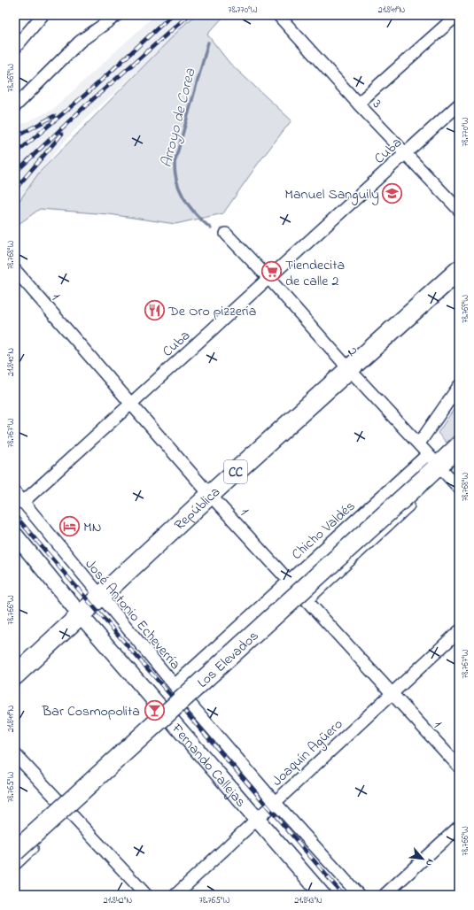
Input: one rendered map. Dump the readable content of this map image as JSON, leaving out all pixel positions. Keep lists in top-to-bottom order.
{
  "streets": {
    "main road": ["CC", "República", "Los Elevados"],
    "street": [
      "3",
      "Cuba",
      "1",
      "2",
      "Chicho Valdés",
      "José Antonio Echeverría",
      "Joaquín Agüero",
      "Fernando Callejas"
    ]
  },
  "crossings": [
    ["3", "Cuba"],
    ["Cuba", "1"],
    ["Cuba", "2"],
    ["Cuba", "José Antonio Echeverría"],
    ["1", "República"],
    ["1", "Chicho Valdés"],
    ["1", "Joaquín Agüero"],
    ["2", "República"],
    ["2", "Chicho Valdés"],
    ["2", "Los Elevados"],
    ["República", "José Antonio Echeverría"],
    ["República", "Fernando Callejas"],
    ["Chicho Valdés", "José Antonio Echeverría"],
    ["Chicho Valdés", "Los Elevados"],
    ["José Antonio Echeverría", "Joaquín Agüero"],
    ["Joaquín Agüero", "Fernando Callejas"]
  ],
  "water": ["Arroyo de Corea"],
  "places": {
    "school or university": ["Manuel Sanguily"],
    "supermarket": ["Tiendecita de calle 2"],
    "restaurant": ["De Oro pizzería"],
    "hotel": ["MN"],
    "bar": ["Bar Cosmopolita"]
  },
  "north": "bottom right",
  "coordinates": [
    "78.770°W",
    "21.841°N",
    "78.769°W",
    "78.768°W",
    "21.840°N",
    "78.767°W",
    "78.766°W",
    "78.765°W",
    "21.842°N",
    "21.843°N"
  ]
}
